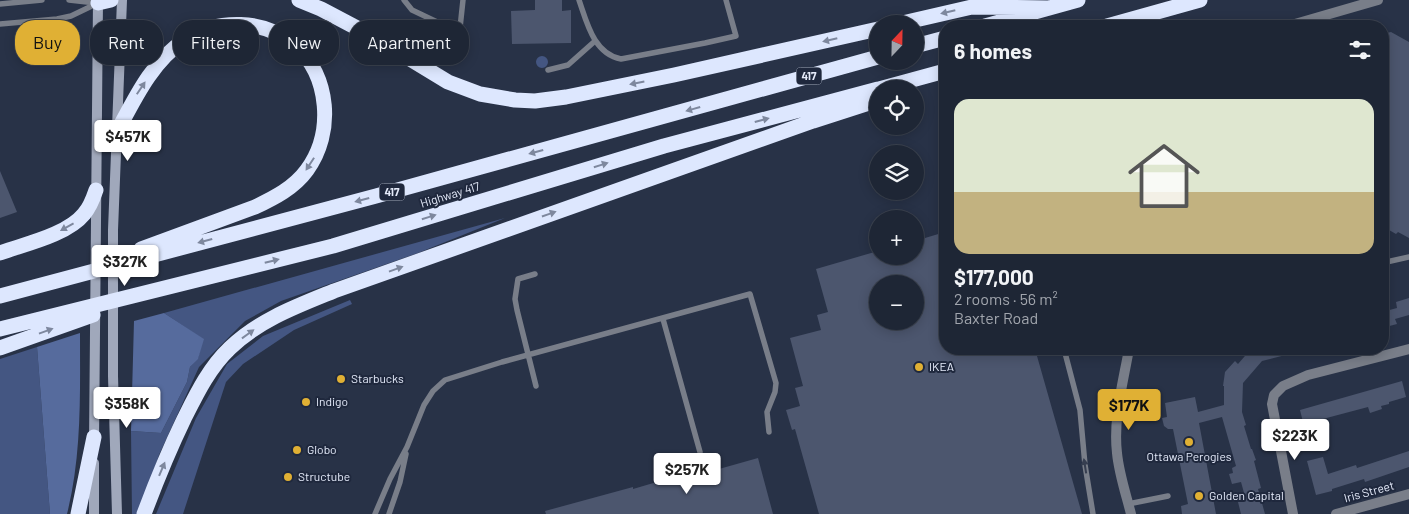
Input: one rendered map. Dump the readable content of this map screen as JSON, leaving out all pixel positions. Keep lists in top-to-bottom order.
{
  "streets": {
    "highway": ["417", "Highway 417"],
    "street": ["Iris Street"]
  },
  "places": [
    "IKEA",
    "Starbucks",
    "Indigo",
    "Ottawa Perogies",
    "Globo",
    "Structube",
    "Golden Capital"
  ],
  "north": "top",
  "page": {
    "map_buttons": ["+", "−"],
    "chip": [
      "Buy",
      "Rent",
      "Filters",
      "New",
      "Apartment"
    ],
    "heading": "6 homes",
    "list": [
      {
        "name": "$177,000",
        "note": "2 rooms · 56 m² · Baxter Road"
      }
    ],
    "price": [
      "$457K",
      "$327K",
      "$358K",
      "$177K",
      "$223K",
      "$257K"
    ]
  }
}
